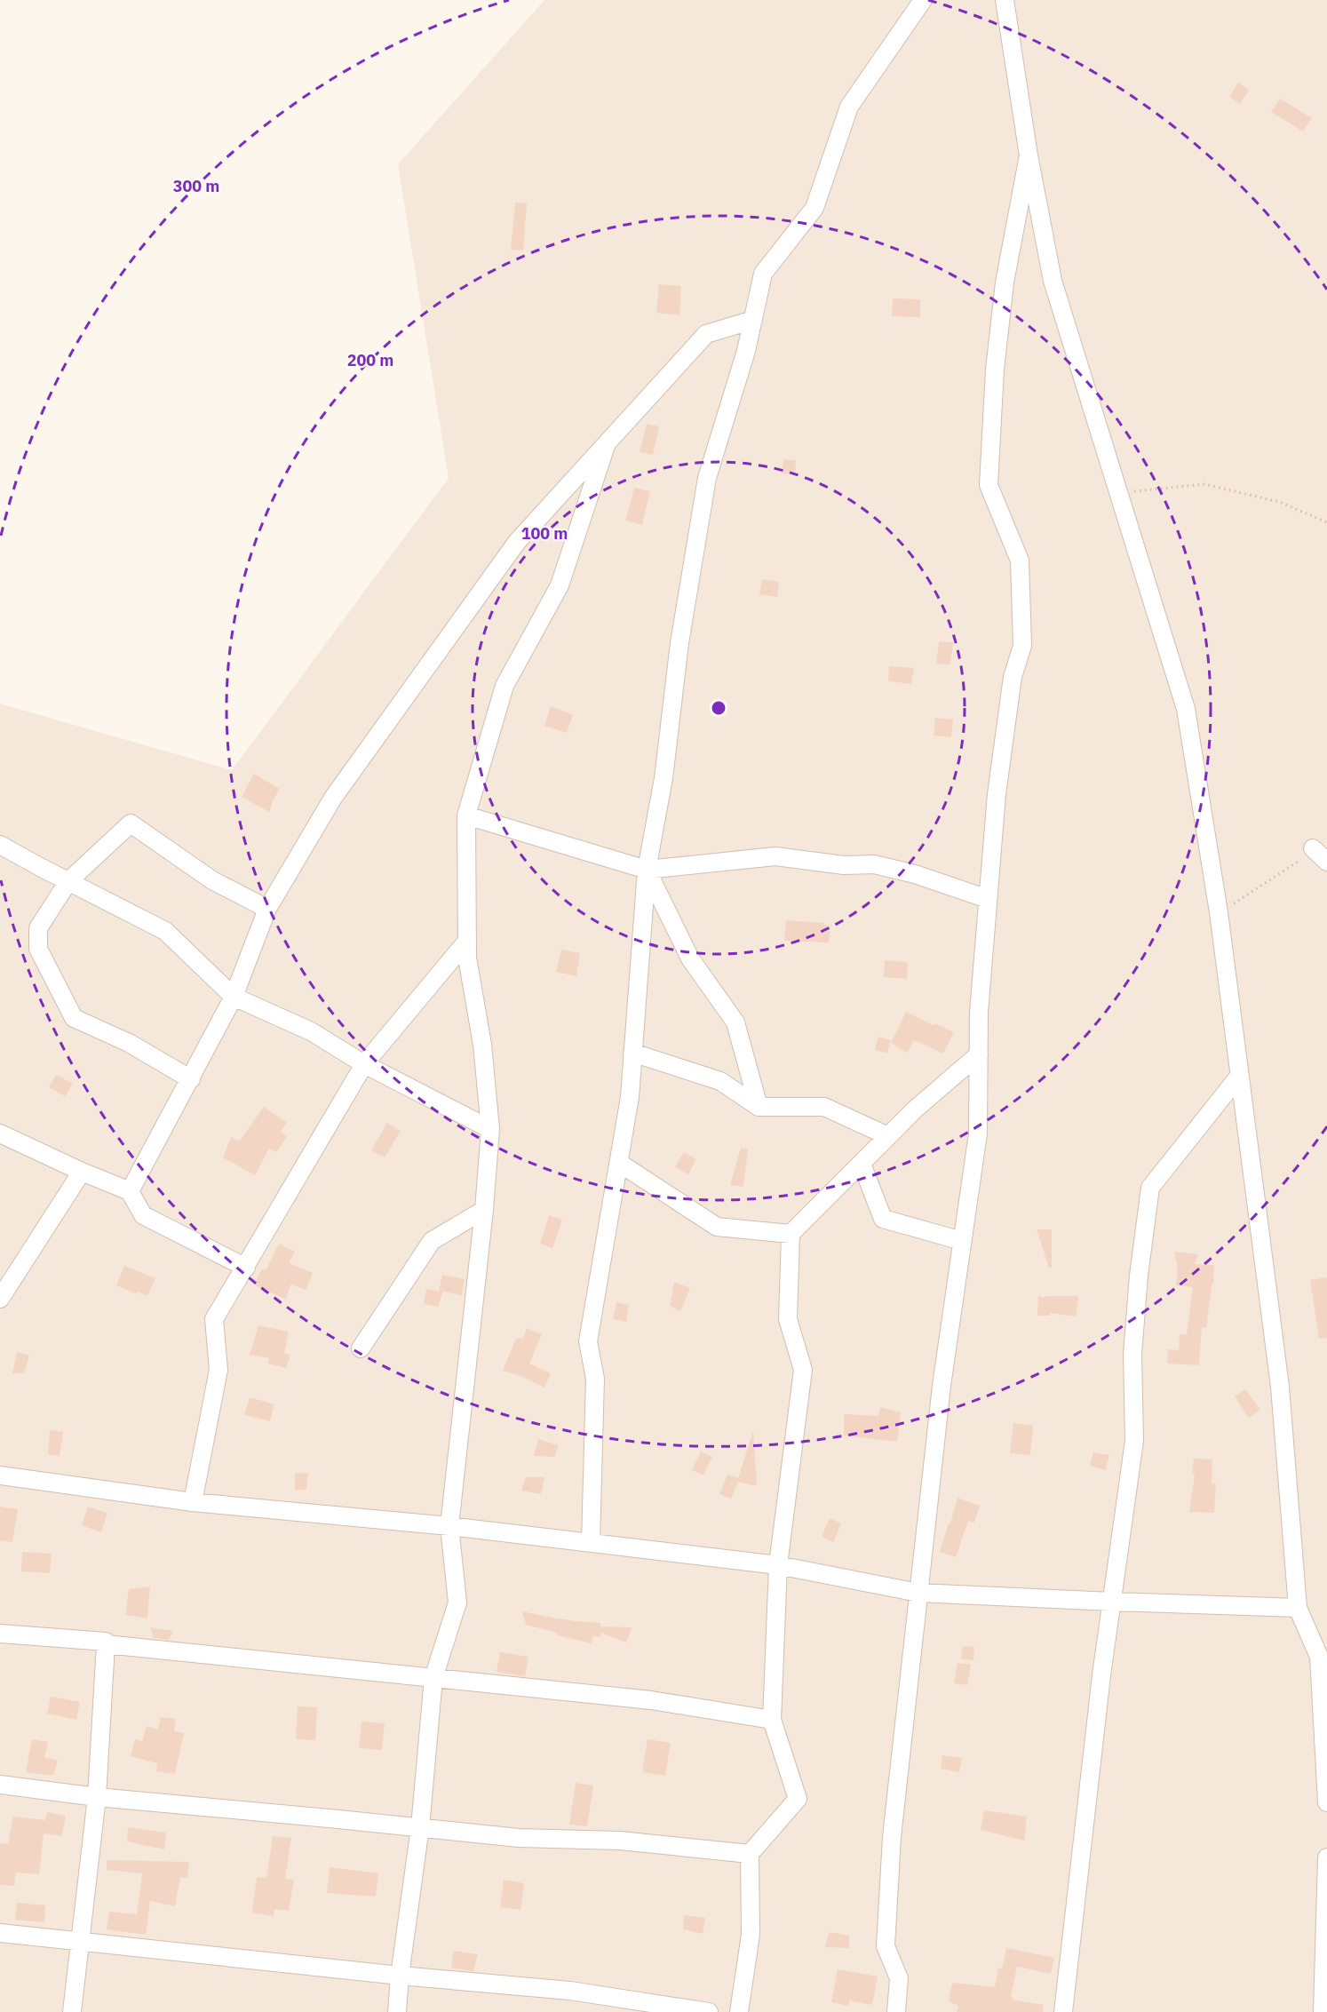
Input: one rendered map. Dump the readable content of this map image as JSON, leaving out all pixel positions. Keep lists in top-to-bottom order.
{
  "rings": ["300 m", "200 m", "100 m"]
}
